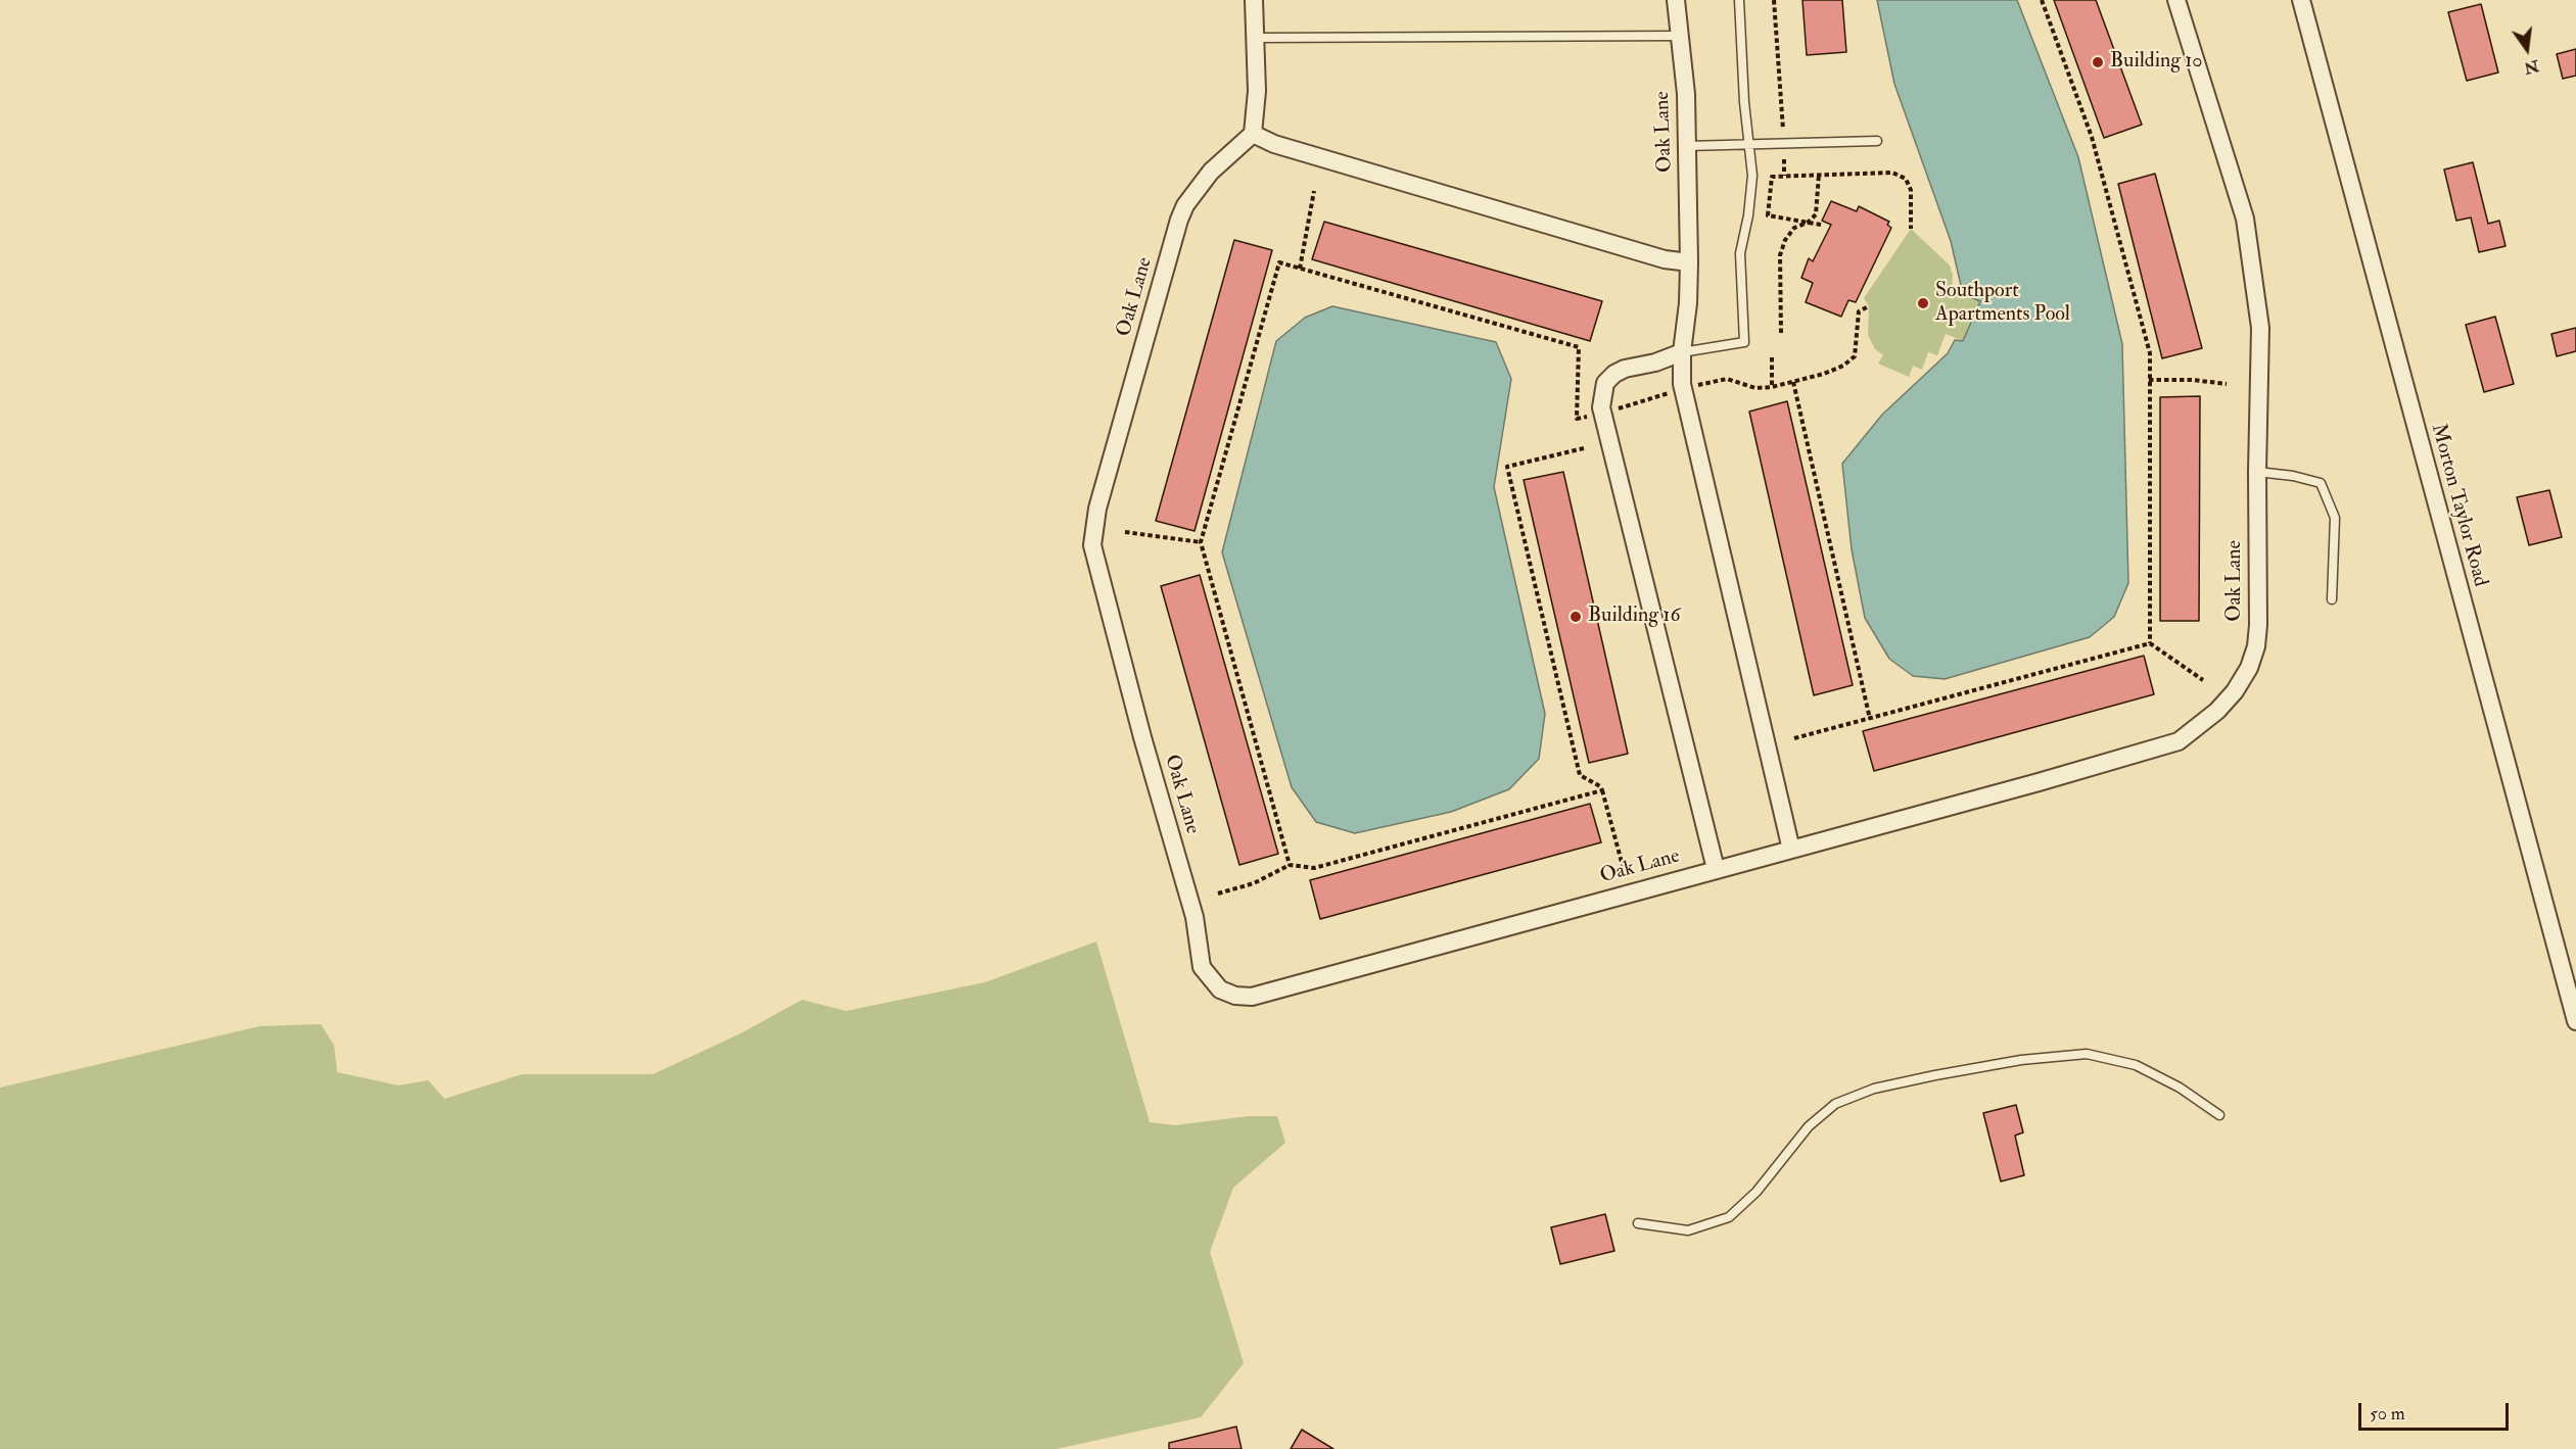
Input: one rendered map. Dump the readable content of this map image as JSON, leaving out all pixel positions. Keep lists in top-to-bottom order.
{
  "streets": {
    "street": ["Oak Lane", "Morton Taylor Road"]
  },
  "places": ["Building 10", "Southport Apartments Pool", "Building 16"],
  "scale_bar": "50 m",
  "north": "bottom"
}
